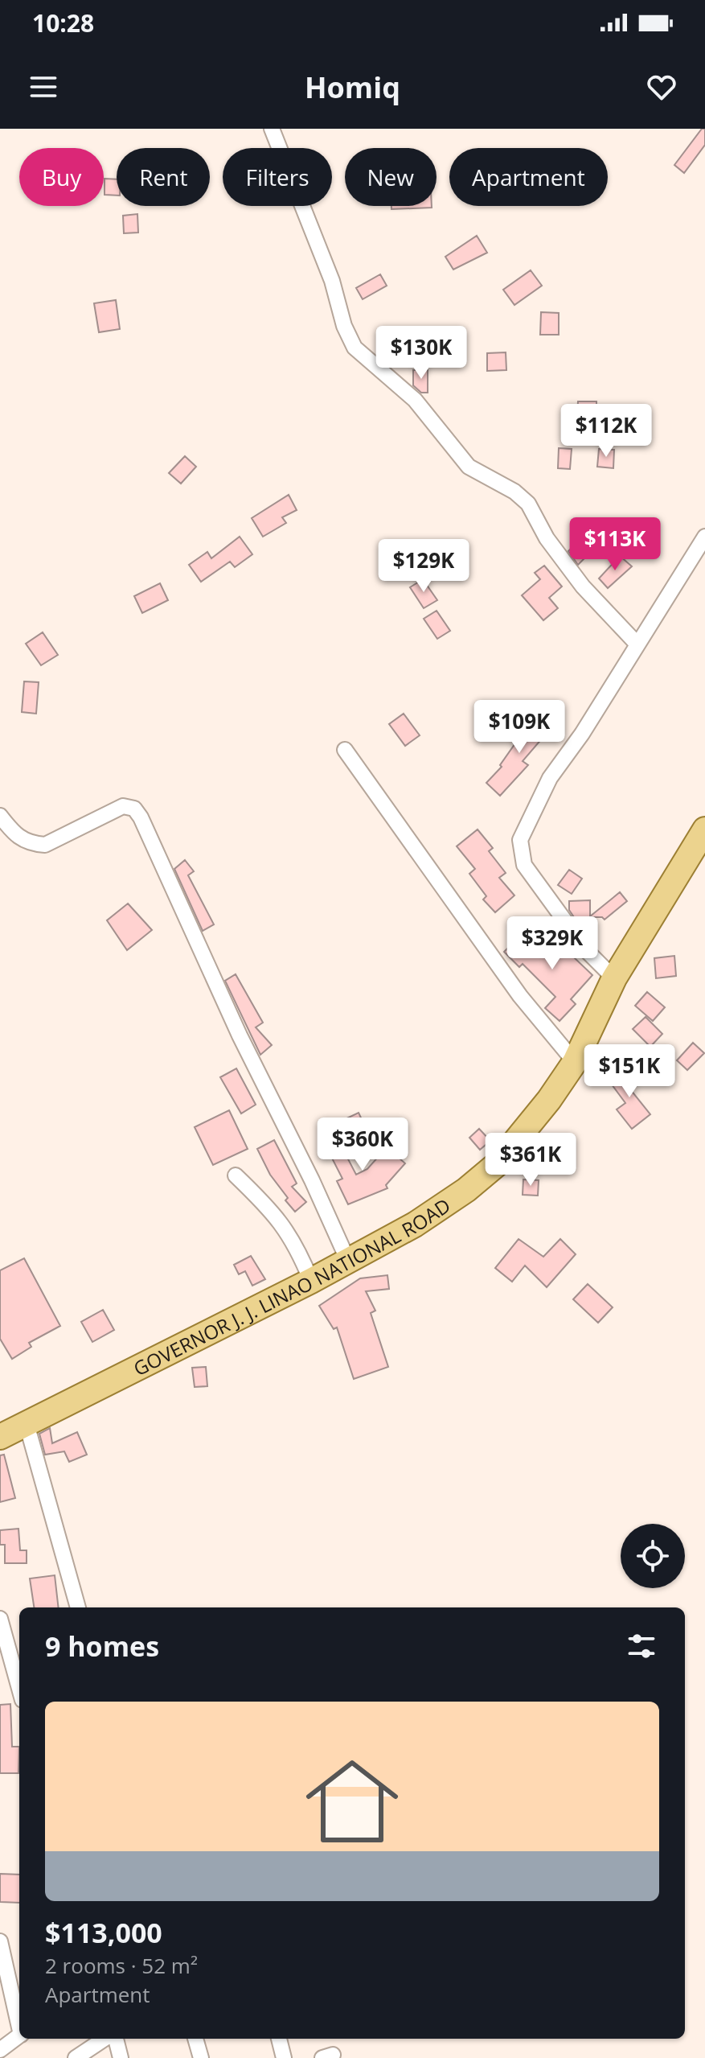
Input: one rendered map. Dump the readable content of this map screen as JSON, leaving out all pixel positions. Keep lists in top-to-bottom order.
{
  "streets": {
    "main road": ["GOVERNOR J. J. LINAO NATIONAL ROAD"]
  },
  "page": {
    "status": "10:28",
    "header": "Homiq",
    "chip": [
      "Buy",
      "Rent",
      "Filters",
      "New",
      "Apartment"
    ],
    "price": [
      "$130K",
      "$112K",
      "$113K",
      "$129K",
      "$109K",
      "$329K",
      "$151K",
      "$360K",
      "$361K"
    ],
    "heading": "9 homes",
    "list": [
      {
        "name": "$113,000",
        "note": "2 rooms · 52 m² · Apartment"
      }
    ]
  }
}
